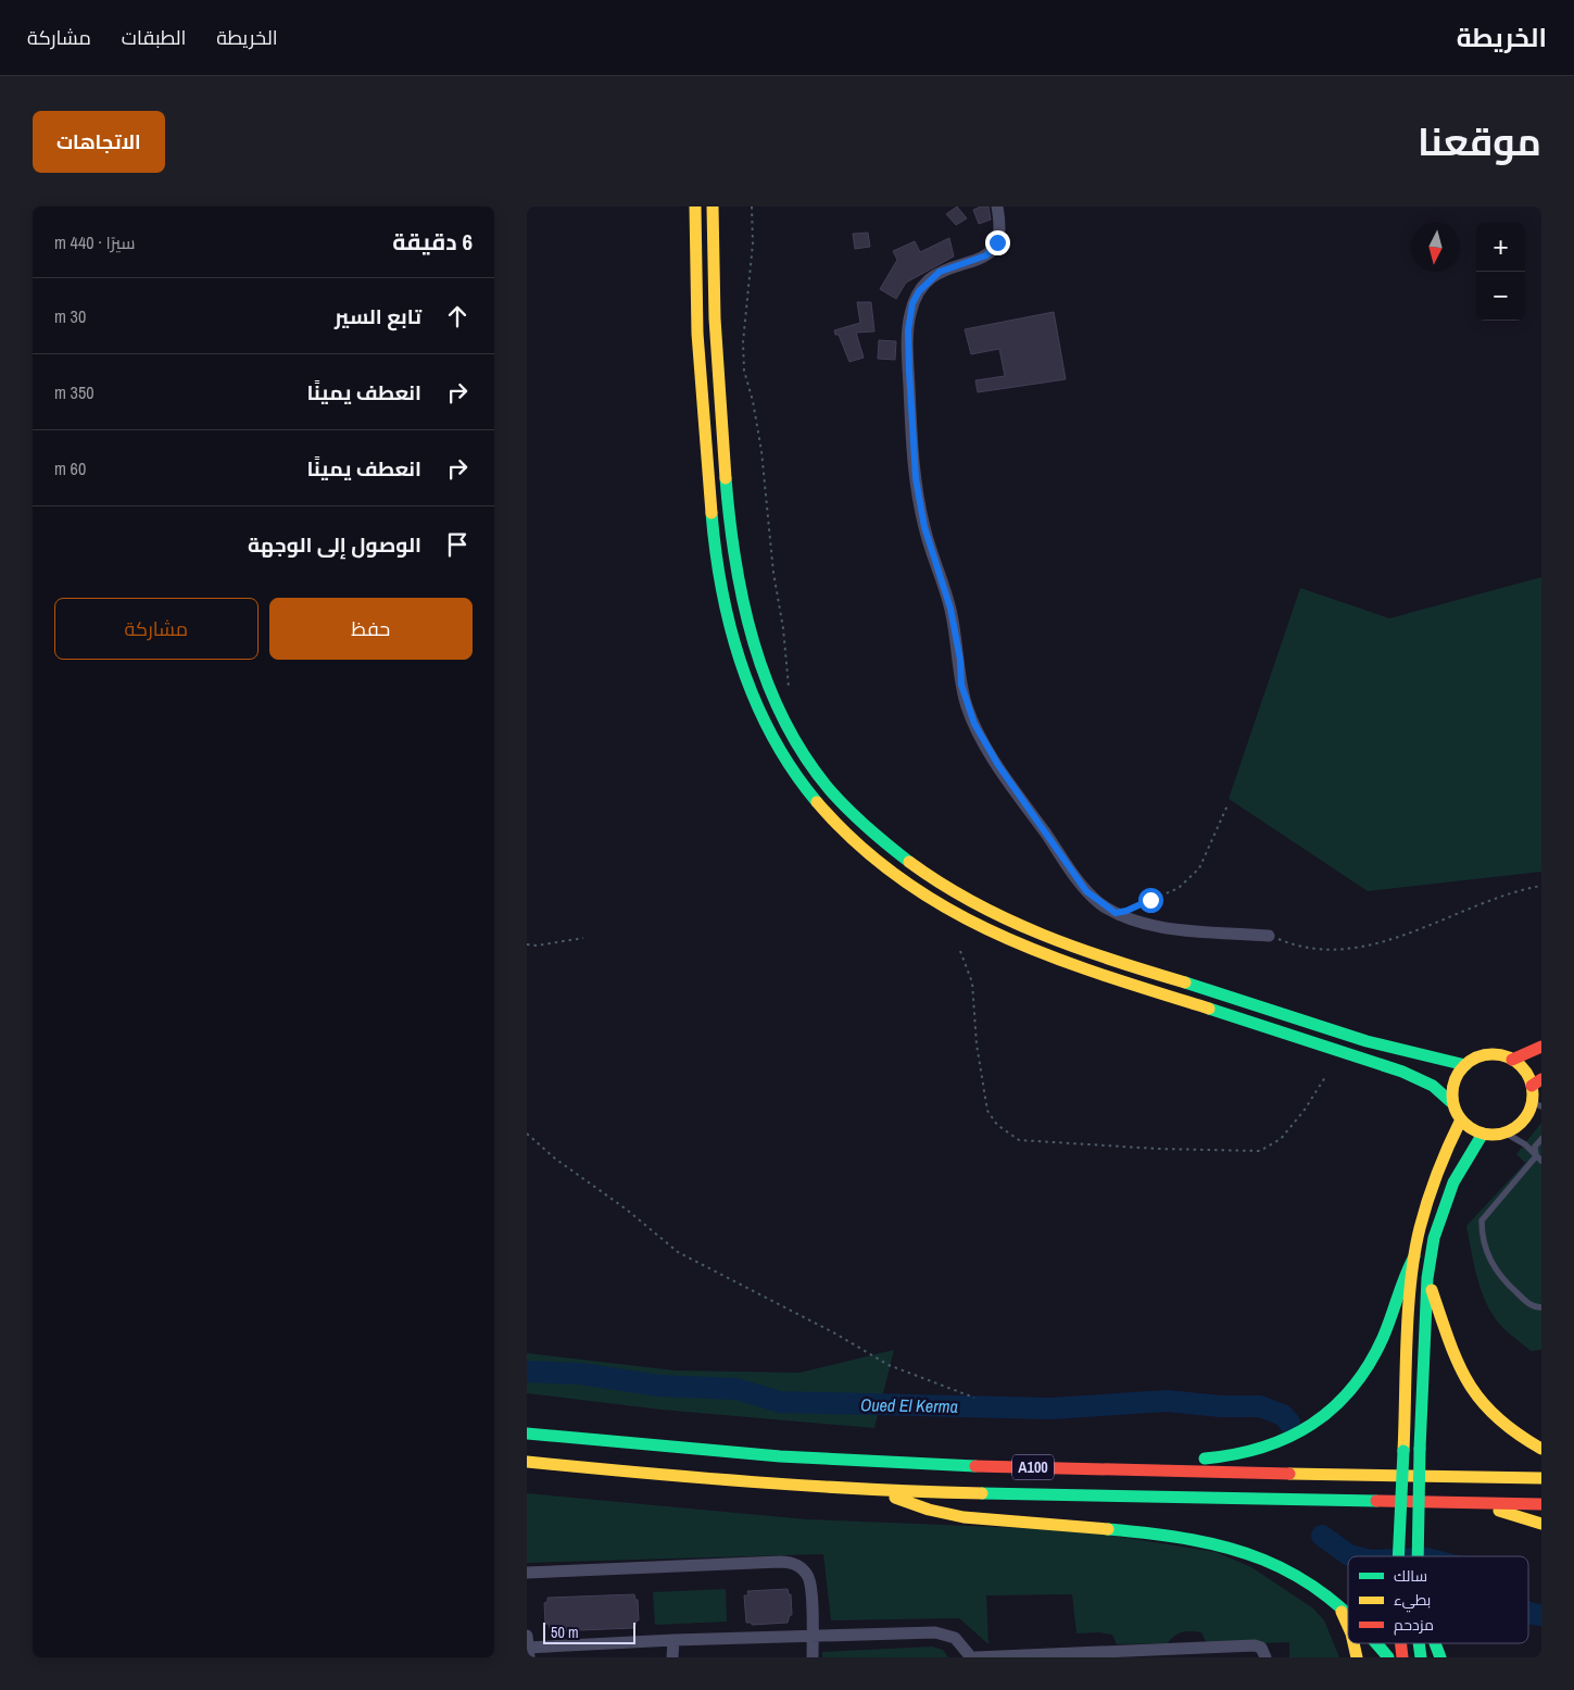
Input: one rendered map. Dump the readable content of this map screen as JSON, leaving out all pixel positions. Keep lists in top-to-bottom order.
{
  "streets": {
    "main road": ["A100"]
  },
  "water": ["Oued El Kerma"],
  "legend": ["سالك", "بطيء", "مزدحم"],
  "scale_bar": "50 m",
  "north": "bottom",
  "page": {
    "header": "الخريطة",
    "nav": ["الخريطة", "الطبقات", "مشاركة"],
    "title": "موقعنا",
    "buttons": [
      "الاتجاهات",
      ["حفظ", "مشاركة"]
    ],
    "heading": ["6 دقيقة", "سيرًا · 440 m"],
    "map_buttons": ["+", "−"],
    "list": [
      ["تابع السير", "30 m"],
      ["انعطف يمينًا", "350 m"],
      ["انعطف يمينًا", "60 m"],
      "الوصول إلى الوجهة"
    ],
    "scale": "50 m"
  }
}
